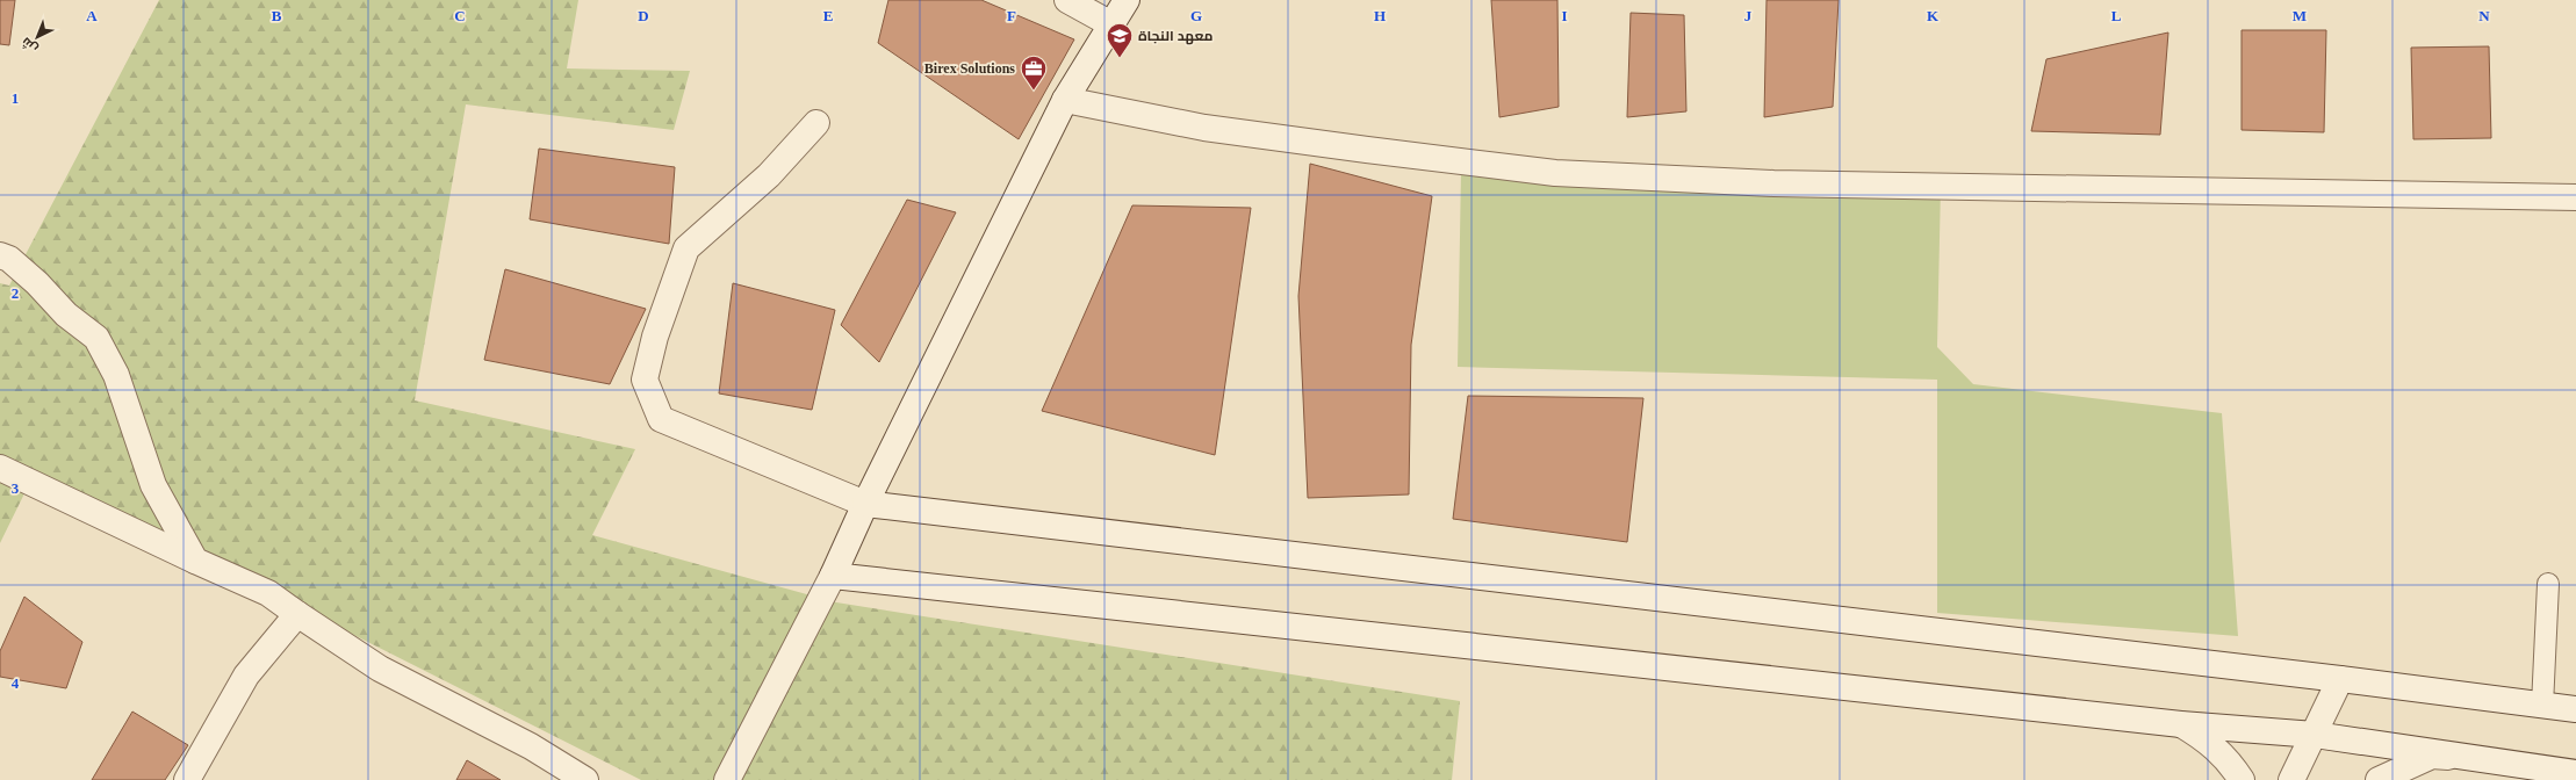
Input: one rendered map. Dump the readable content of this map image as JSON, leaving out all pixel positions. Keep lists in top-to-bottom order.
{
  "places": {
    "school or university": ["معهد النجاة"],
    "office": ["Birex Solutions"]
  },
  "north": "bottom left",
  "grid": {
    "columns": [
      "A",
      "B",
      "C",
      "D",
      "E",
      "F",
      "G",
      "H",
      "I",
      "J",
      "K",
      "L",
      "M",
      "N"
    ],
    "rows": [
      "1",
      "2",
      "3",
      "4"
    ]
  }
}
